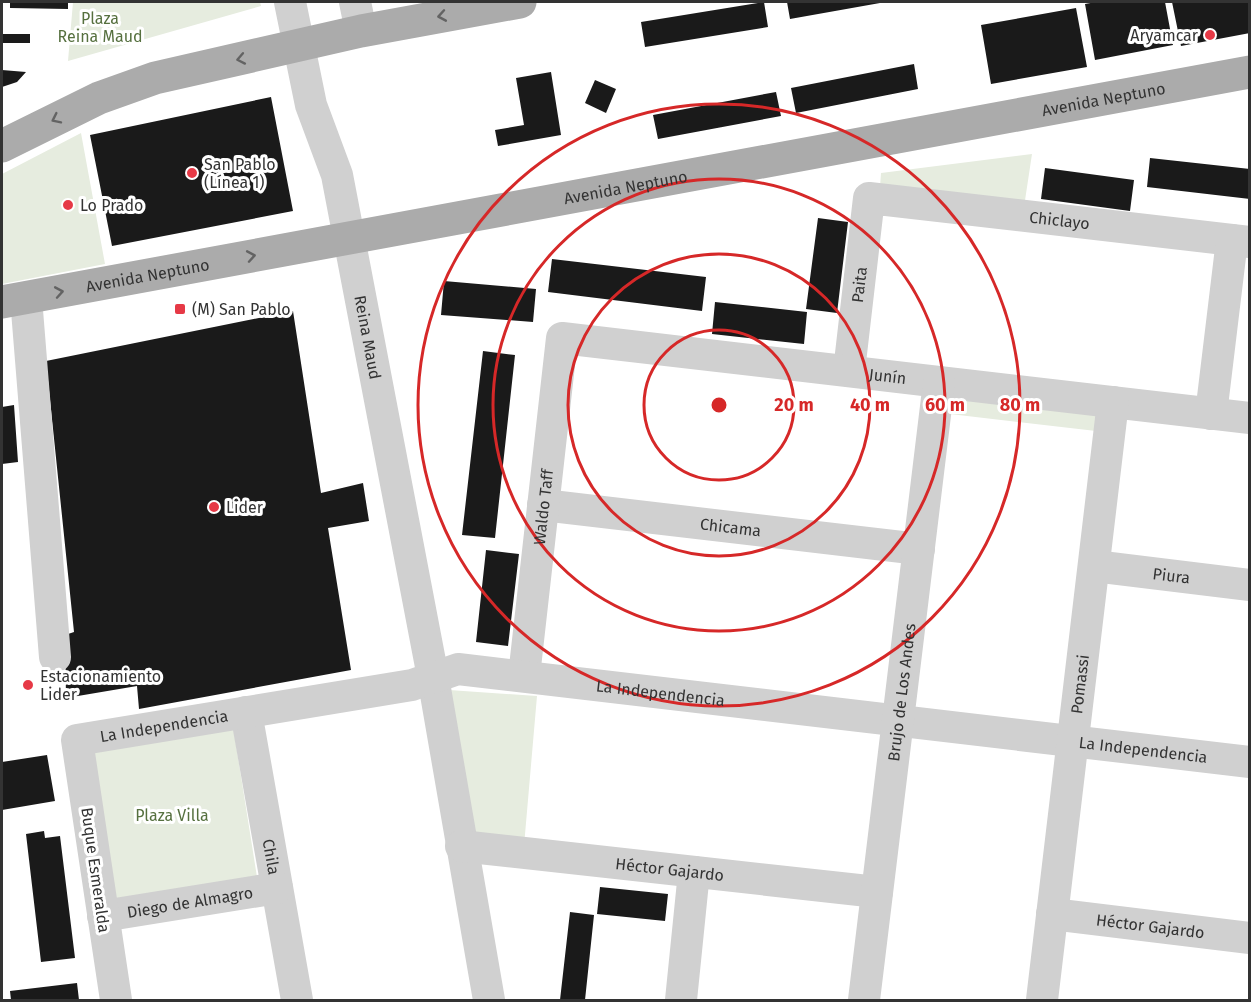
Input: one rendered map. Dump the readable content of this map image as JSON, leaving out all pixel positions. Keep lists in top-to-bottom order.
{
  "streets": {
    "main road": ["Avenida Neptuno"],
    "street": [
      "Chiclayo",
      "Paita",
      "Reina Maud",
      "Junín",
      "Waldo Taff",
      "Chicama",
      "Piura",
      "Pomassi",
      "Brujo de Los Andes",
      "La Independencia",
      "Chila",
      "Héctor Gajardo",
      "Buque Esmeralda",
      "Diego de Almagro"
    ]
  },
  "crossings": [
    ["Avenida Neptuno", "Reina Maud"],
    ["Chiclayo", "Paita"],
    ["Paita", "Junín"],
    ["Reina Maud", "La Independencia"],
    ["Junín", "Waldo Taff"],
    ["Junín", "Pomassi"],
    ["Junín", "Brujo de Los Andes"],
    ["Waldo Taff", "Chicama"],
    ["Waldo Taff", "La Independencia"],
    ["Chicama", "Brujo de Los Andes"],
    ["Piura", "Pomassi"],
    ["Pomassi", "La Independencia"],
    ["Pomassi", "Héctor Gajardo"],
    ["Brujo de Los Andes", "La Independencia"],
    ["Brujo de Los Andes", "Héctor Gajardo"],
    ["La Independencia", "Chila"],
    ["La Independencia", "Buque Esmeralda"],
    ["Chila", "Diego de Almagro"],
    ["Buque Esmeralda", "Diego de Almagro"]
  ],
  "parks": ["Plaza Reina Maud", "Plaza Villa"],
  "places": {
    "other": [
      "Aryamcar",
      "San Pablo (Línea 1)",
      "Lo Prado",
      "Lider",
      "Estacionamiento Lider"
    ],
    "transit": ["(M) San Pablo"]
  },
  "rings": [
    "20 m",
    "40 m",
    "60 m",
    "80 m"
  ]
}
